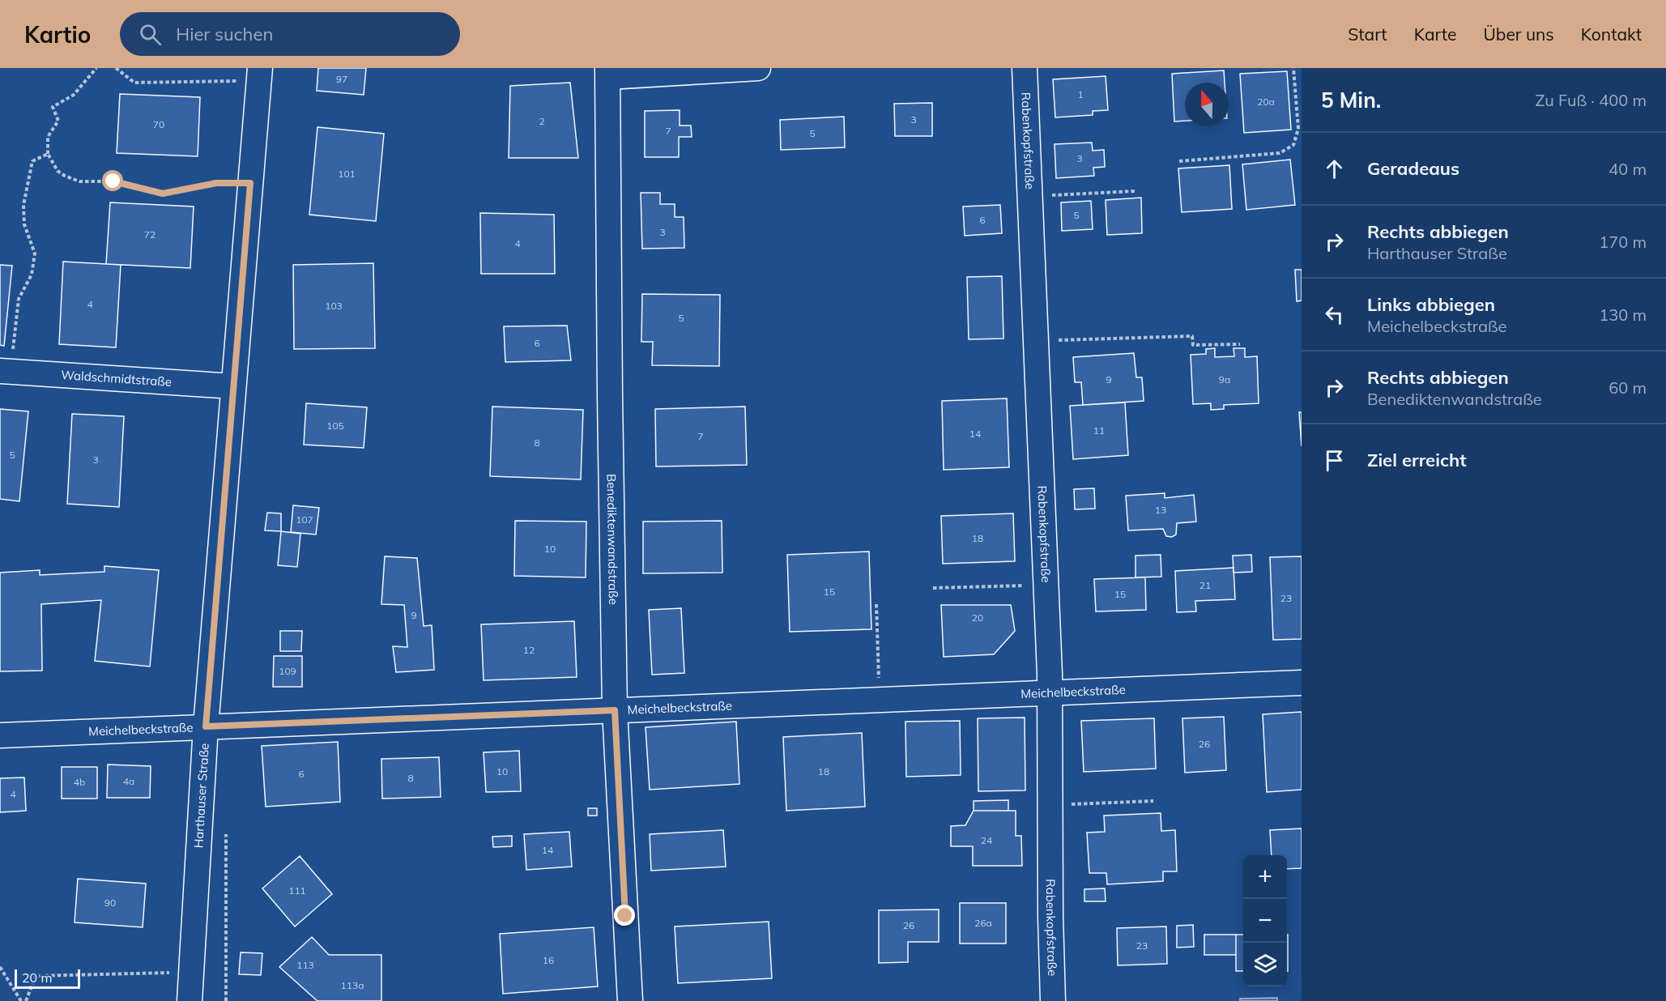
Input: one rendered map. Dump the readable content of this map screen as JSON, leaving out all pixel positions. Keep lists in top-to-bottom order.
{
  "streets": {
    "street": [
      "Rabenkopfstraße",
      "Waldschmidtstraße",
      "Benediktenwandstraße",
      "Meichelbeckstraße",
      "Harthauser Straße"
    ]
  },
  "crossings": [
    ["Rabenkopfstraße", "Meichelbeckstraße"],
    ["Waldschmidtstraße", "Harthauser Straße"],
    ["Benediktenwandstraße", "Meichelbeckstraße"],
    ["Meichelbeckstraße", "Harthauser Straße"]
  ],
  "house_numbers": [
    "97",
    "1",
    "20a",
    "3",
    "2",
    "70",
    "7",
    "5",
    "3",
    "101",
    "5",
    "6",
    "3",
    "72",
    "4",
    "4",
    "103",
    "5",
    "6",
    "9",
    "9a",
    "105",
    "11",
    "14",
    "7",
    "8",
    "5",
    "3",
    "13",
    "107",
    "18",
    "10",
    "21",
    "15",
    "15",
    "23",
    "9",
    "20",
    "12",
    "109",
    "26",
    "10",
    "18",
    "6",
    "8",
    "4a",
    "4b",
    "4",
    "24",
    "14",
    "111",
    "90",
    "26a",
    "26",
    "23",
    "16",
    "113",
    "113a"
  ],
  "scale_bar": "20 m",
  "north": "top",
  "page": {
    "header": "Kartio",
    "search": "Hier suchen",
    "nav": [
      "Start",
      "Karte",
      "Über uns",
      "Kontakt"
    ],
    "heading": ["5 Min.", "Zu Fuß · 400 m"],
    "list": [
      ["Geradeaus", "40 m"],
      ["Rechts abbiegen", "Harthauser Straße", "170 m"],
      ["Links abbiegen", "Meichelbeckstraße", "130 m"],
      ["Rechts abbiegen", "Benediktenwandstraße", "60 m"],
      "Ziel erreicht"
    ],
    "map_buttons": ["+", "−"],
    "scale": "20 m"
  }
}
